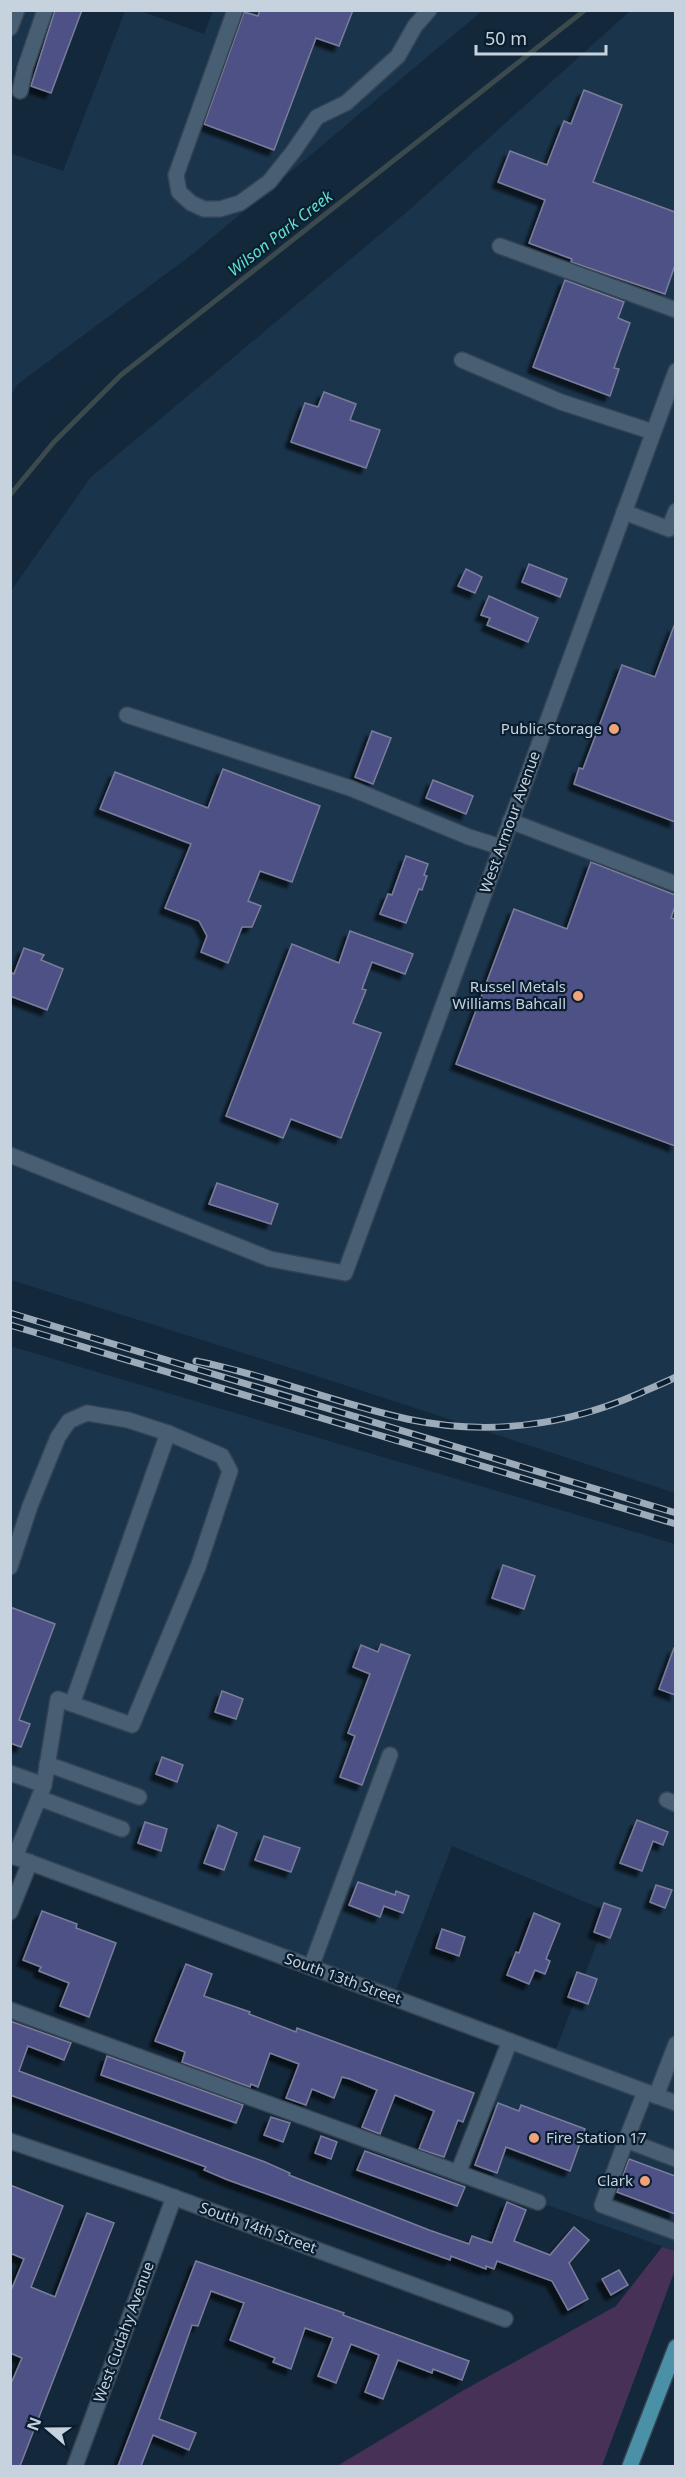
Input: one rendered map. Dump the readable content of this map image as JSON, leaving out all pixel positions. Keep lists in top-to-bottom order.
{
  "streets": {
    "street": [
      "West Armour Avenue",
      "South 13th Street",
      "South 14th Street",
      "West Cudahy Avenue"
    ]
  },
  "crossings": [
    ["South 14th Street", "West Cudahy Avenue"]
  ],
  "water": ["Wilson Park Creek"],
  "places": [
    "Public Storage",
    "Russel Metals Williams Bahcall",
    "Fire Station 17",
    "Clark"
  ],
  "scale_bar": "50 m",
  "north": "left"
}
